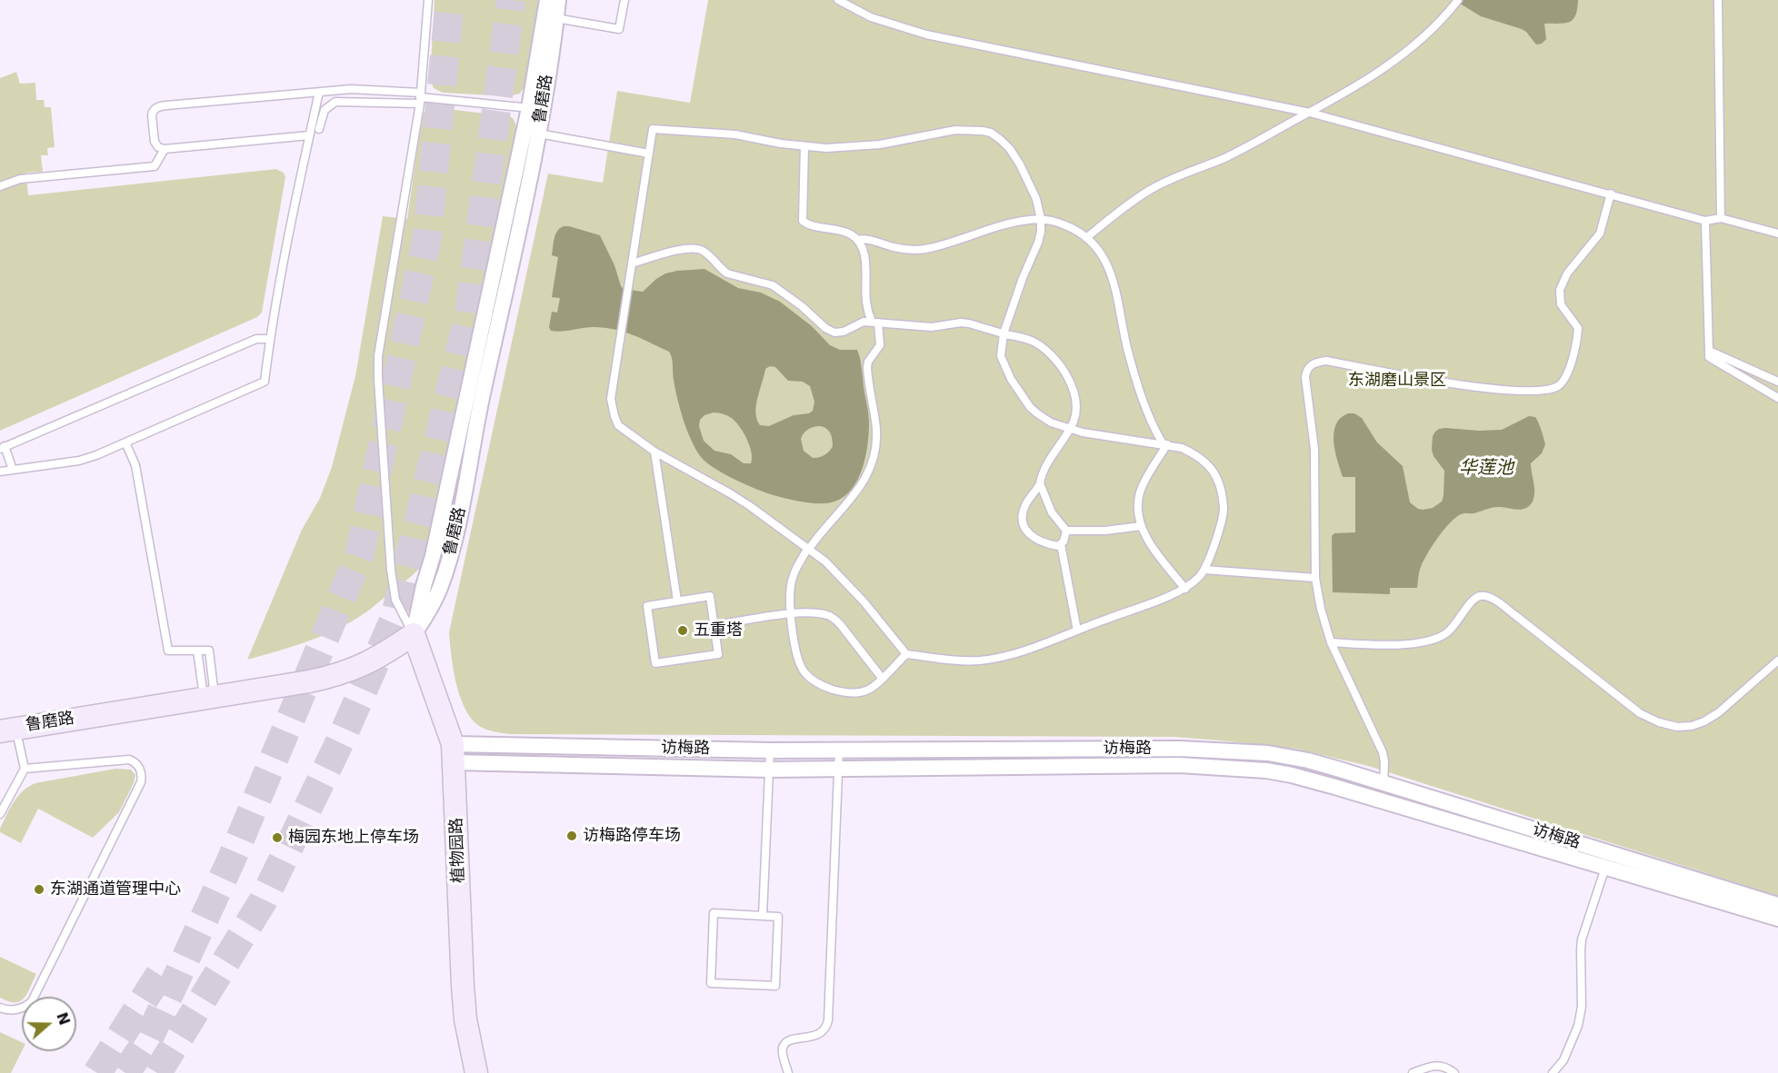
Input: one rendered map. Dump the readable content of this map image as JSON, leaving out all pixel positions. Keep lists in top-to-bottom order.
{
  "streets": {
    "street": ["鲁磨路", "访梅路", "植物园路"]
  },
  "crossings": [
    ["鲁磨路", "植物园路"],
    ["访梅路", "植物园路"]
  ],
  "water": ["华莲池"],
  "parks": ["东湖磨山景区"],
  "places": [
    "五重塔",
    "访梅路停车场",
    "梅园东地上停车场",
    "东湖通道管理中心"
  ],
  "north": "right"
}
